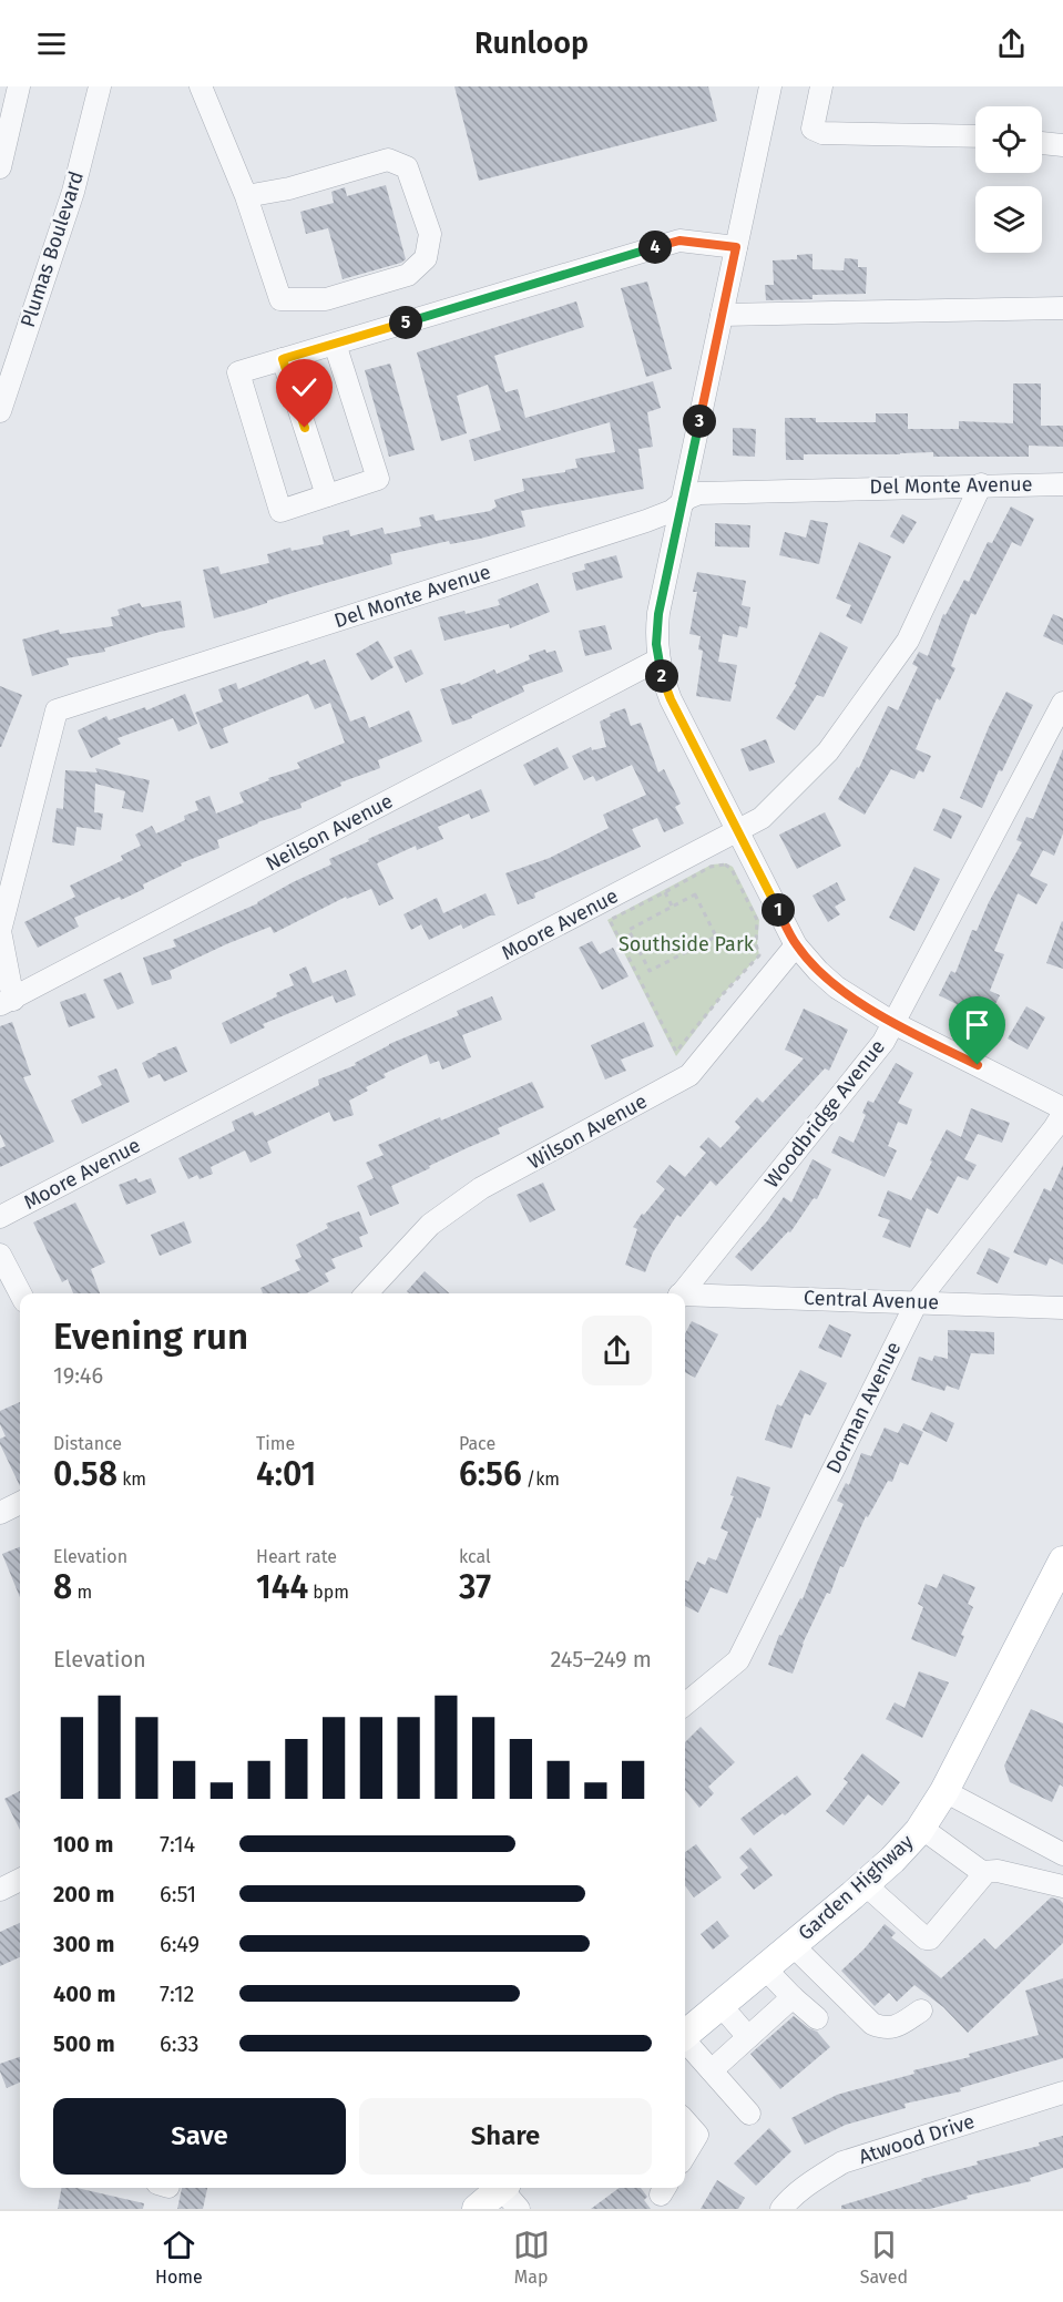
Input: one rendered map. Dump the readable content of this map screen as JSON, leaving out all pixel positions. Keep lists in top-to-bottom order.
{
  "streets": {
    "main road": ["Garden Highway"],
    "street": [
      "Plumas Boulevard",
      "Del Monte Avenue",
      "Neilson Avenue",
      "Moore Avenue",
      "Woodbridge Avenue",
      "Wilson Avenue",
      "Central Avenue",
      "Dorman Avenue",
      "Atwood Drive"
    ]
  },
  "crossings": [
    ["Del Monte Avenue", "Neilson Avenue"],
    ["Del Monte Avenue", "Moore Avenue"],
    ["Central Avenue", "Dorman Avenue"]
  ],
  "parks": ["Southside Park"],
  "page": {
    "header": "Runloop",
    "pins": [
      "4",
      "5",
      "3",
      "2",
      "1"
    ],
    "heading": ["Evening run", "19:46"],
    "stats": [
      ["Distance", "0.58 km"],
      ["Time", "4:01"],
      ["Pace", "6:56 /km"],
      ["Elevation", "8 m"],
      ["Heart rate", "144 bpm"],
      ["kcal", "37"]
    ],
    "chart": ["Elevation", "245–249 m"],
    "list": [
      {
        "name": "100 m",
        "note": "7:14"
      },
      {
        "name": "200 m",
        "note": "6:51"
      },
      {
        "name": "300 m",
        "note": "6:49"
      },
      {
        "name": "400 m",
        "note": "7:12"
      },
      {
        "name": "500 m",
        "note": "6:33"
      }
    ],
    "buttons": ["Save", "Share"],
    "tabs": ["Home", "Map", "Saved"]
  }
}
